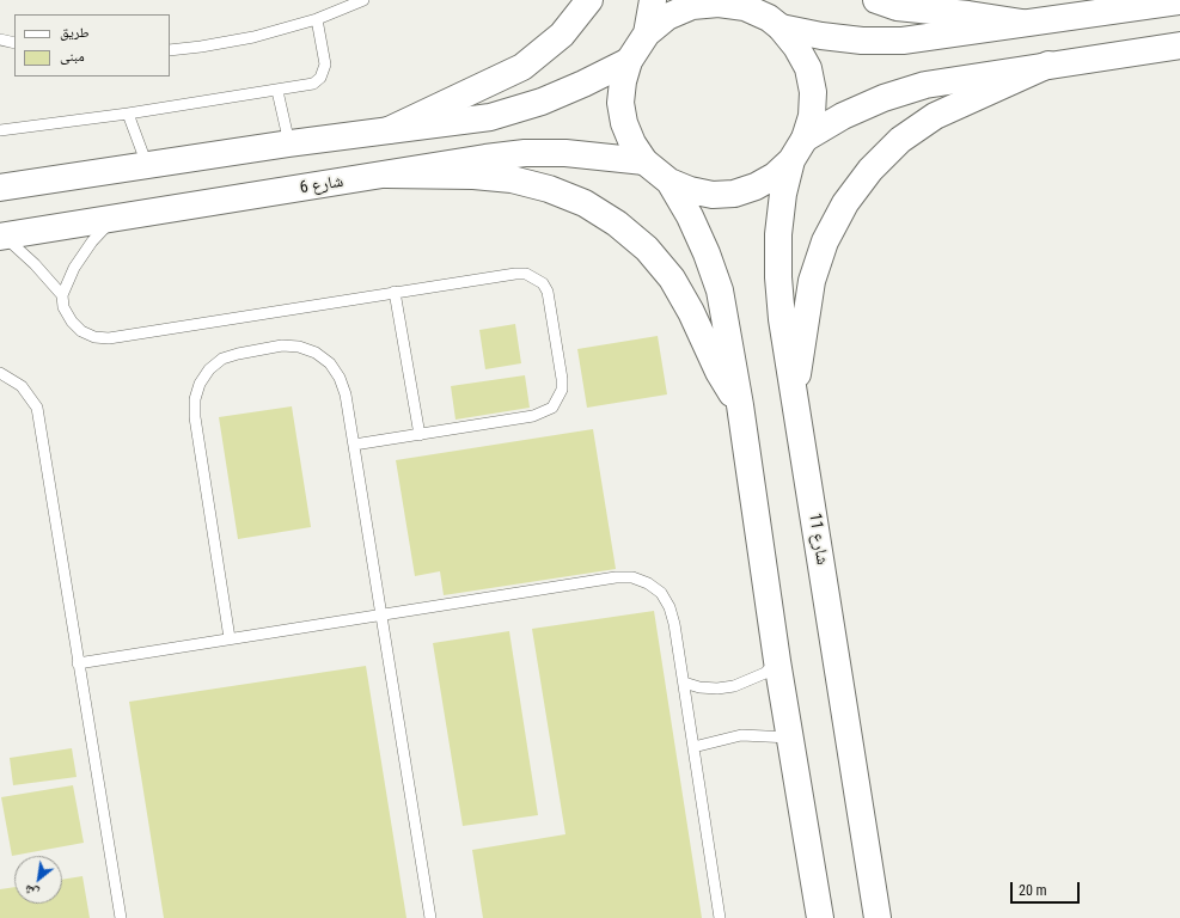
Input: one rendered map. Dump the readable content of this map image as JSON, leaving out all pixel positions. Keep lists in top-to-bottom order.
{
  "streets": {
    "main road": ["شارع 6", "شارع 11"]
  },
  "legend": ["طريق", "مبنى"],
  "scale_bar": "20 m",
  "north": "bottom left"
}
